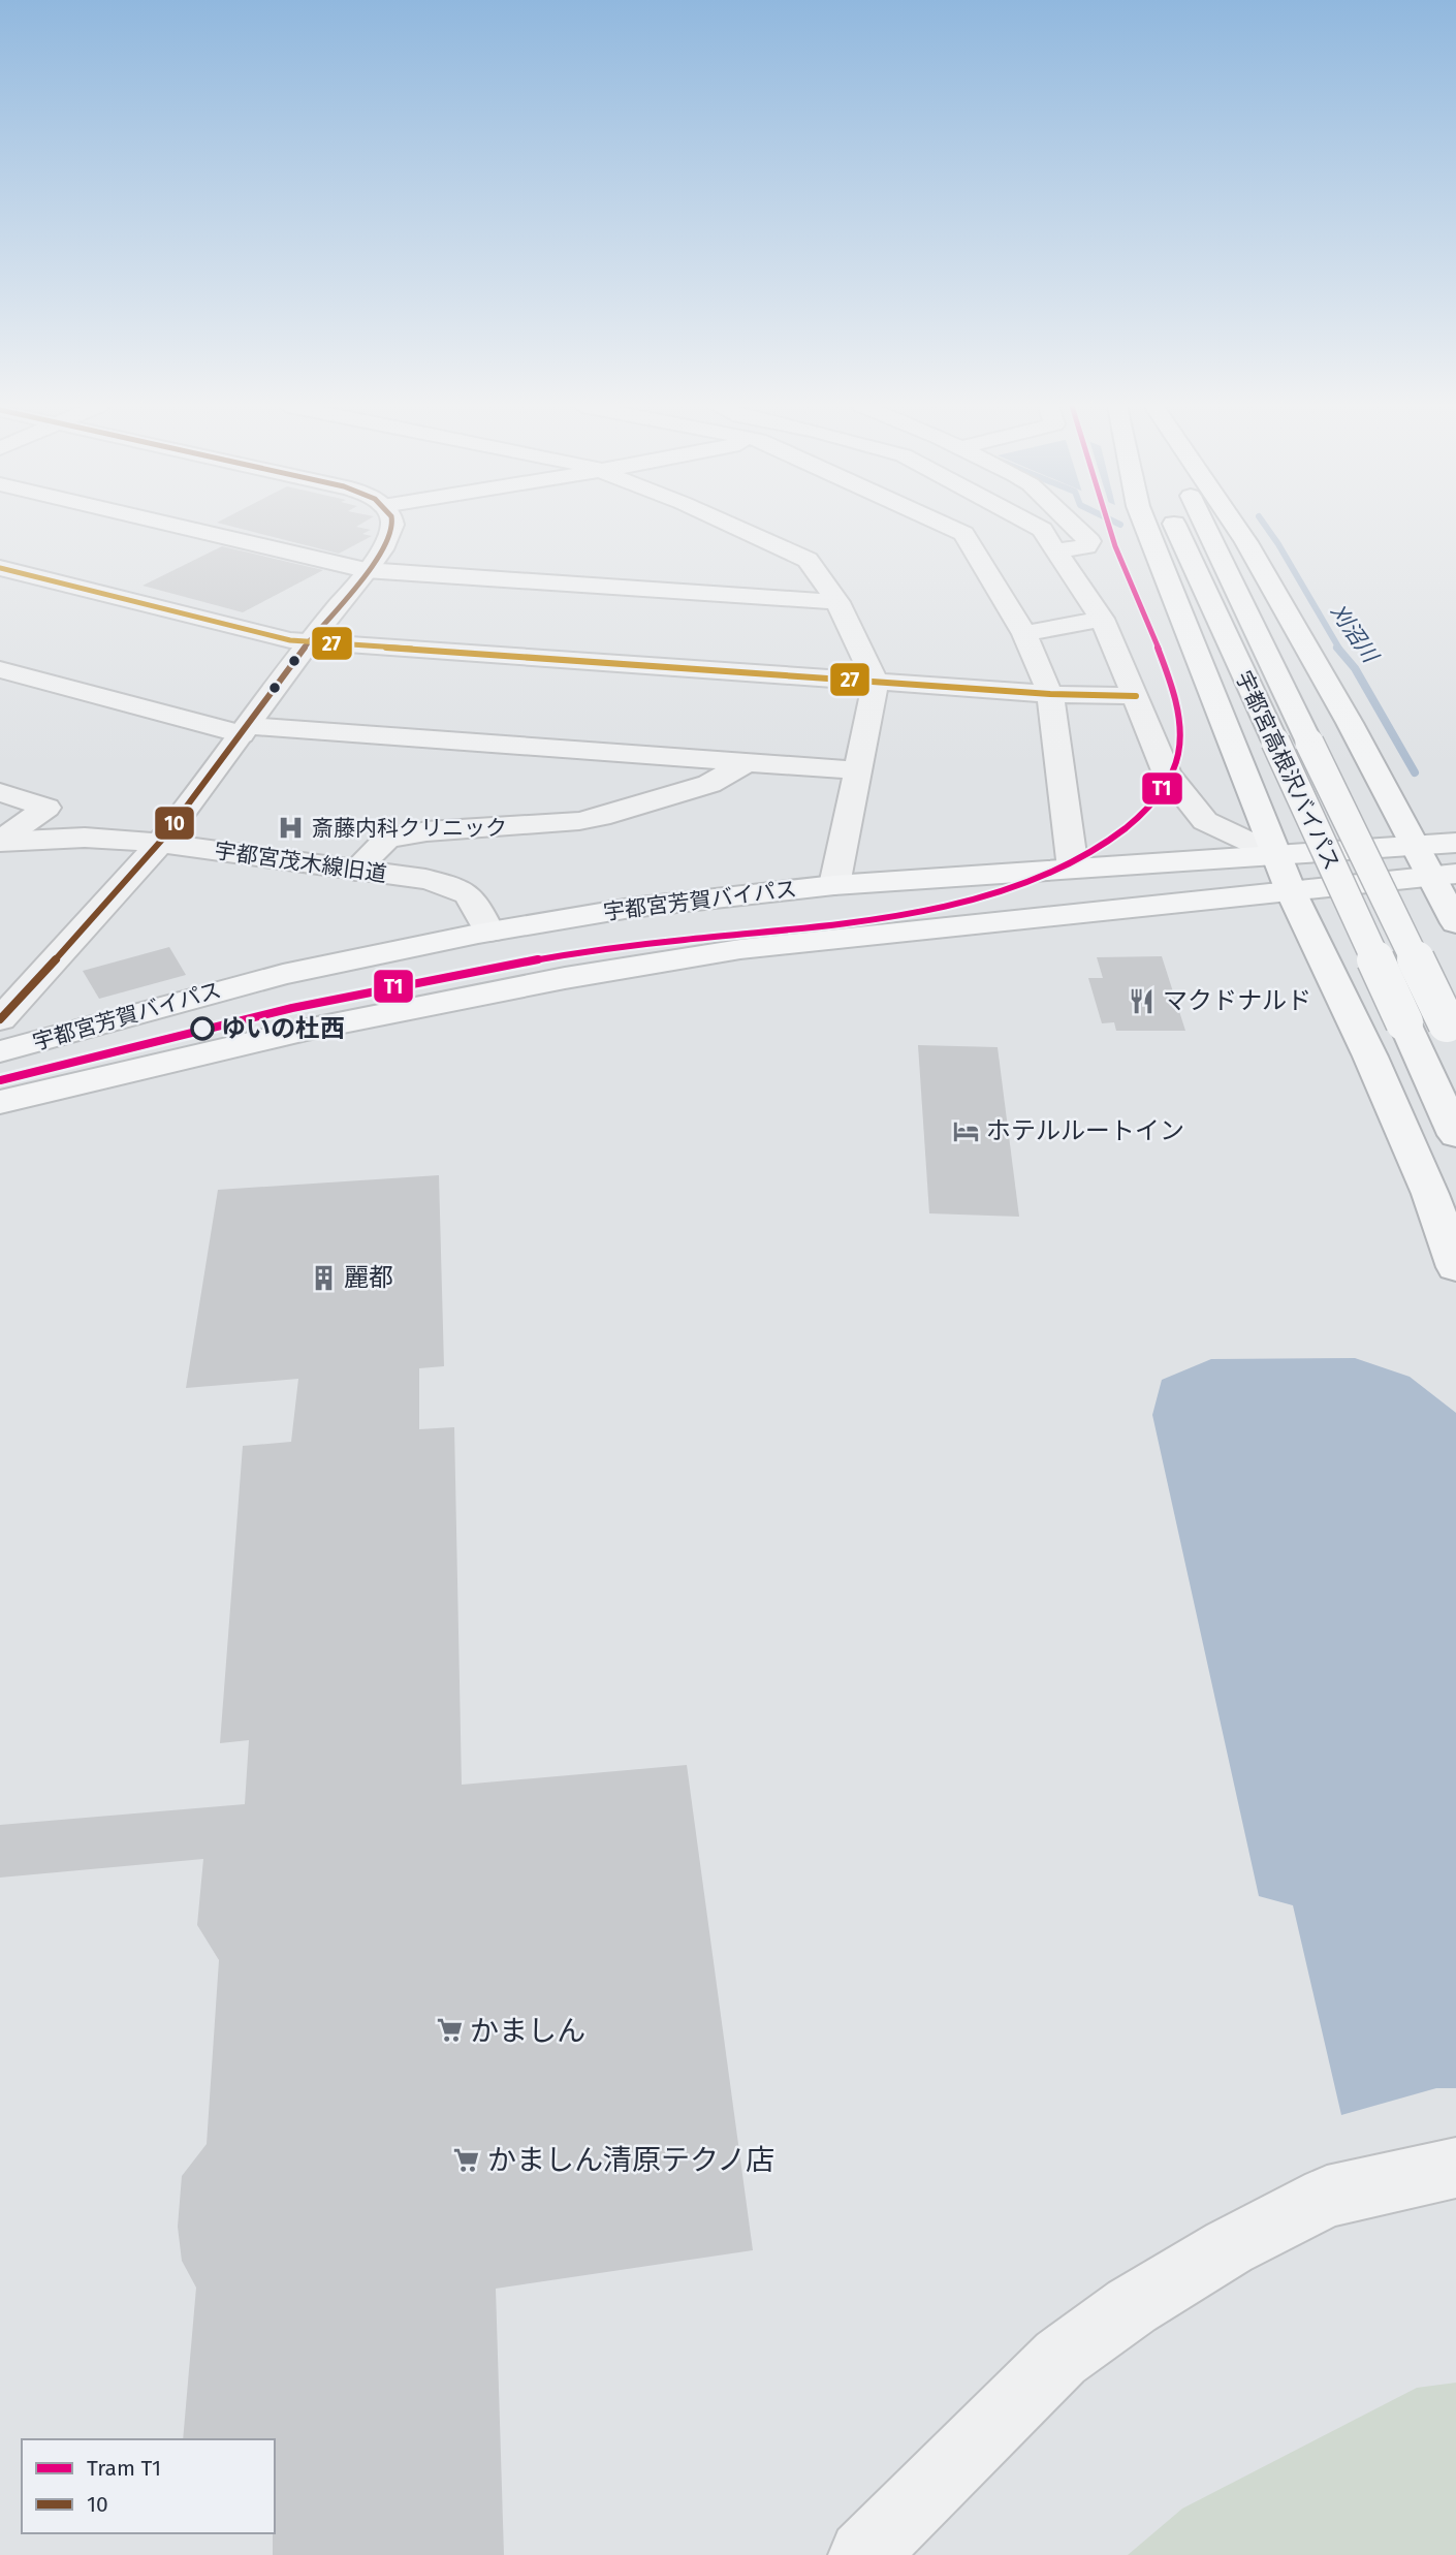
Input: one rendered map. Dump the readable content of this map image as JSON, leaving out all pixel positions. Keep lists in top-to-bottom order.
{
  "streets": {
    "main road": ["宇都宮高根沢バイパス", "宇都宮芳賀バイパス"],
    "street": ["宇都宮茂木線旧道"]
  },
  "crossings": [
    ["宇都宮茂木線旧道", "宇都宮芳賀バイパス"]
  ],
  "water": ["刈沼川"],
  "places": {
    "hospital": ["斎藤内科クリニック"],
    "restaurant": ["マクドナルド"],
    "other": ["ゆいの杜西"],
    "hotel": ["ホテルルートイン"],
    "building": ["麗都"],
    "supermarket": ["かましん", "かましん清原テクノ店"]
  },
  "lines": ["tram line T1", "transit line 10", "transit line 27"],
  "legend": ["Tram T1", "10"]
}
